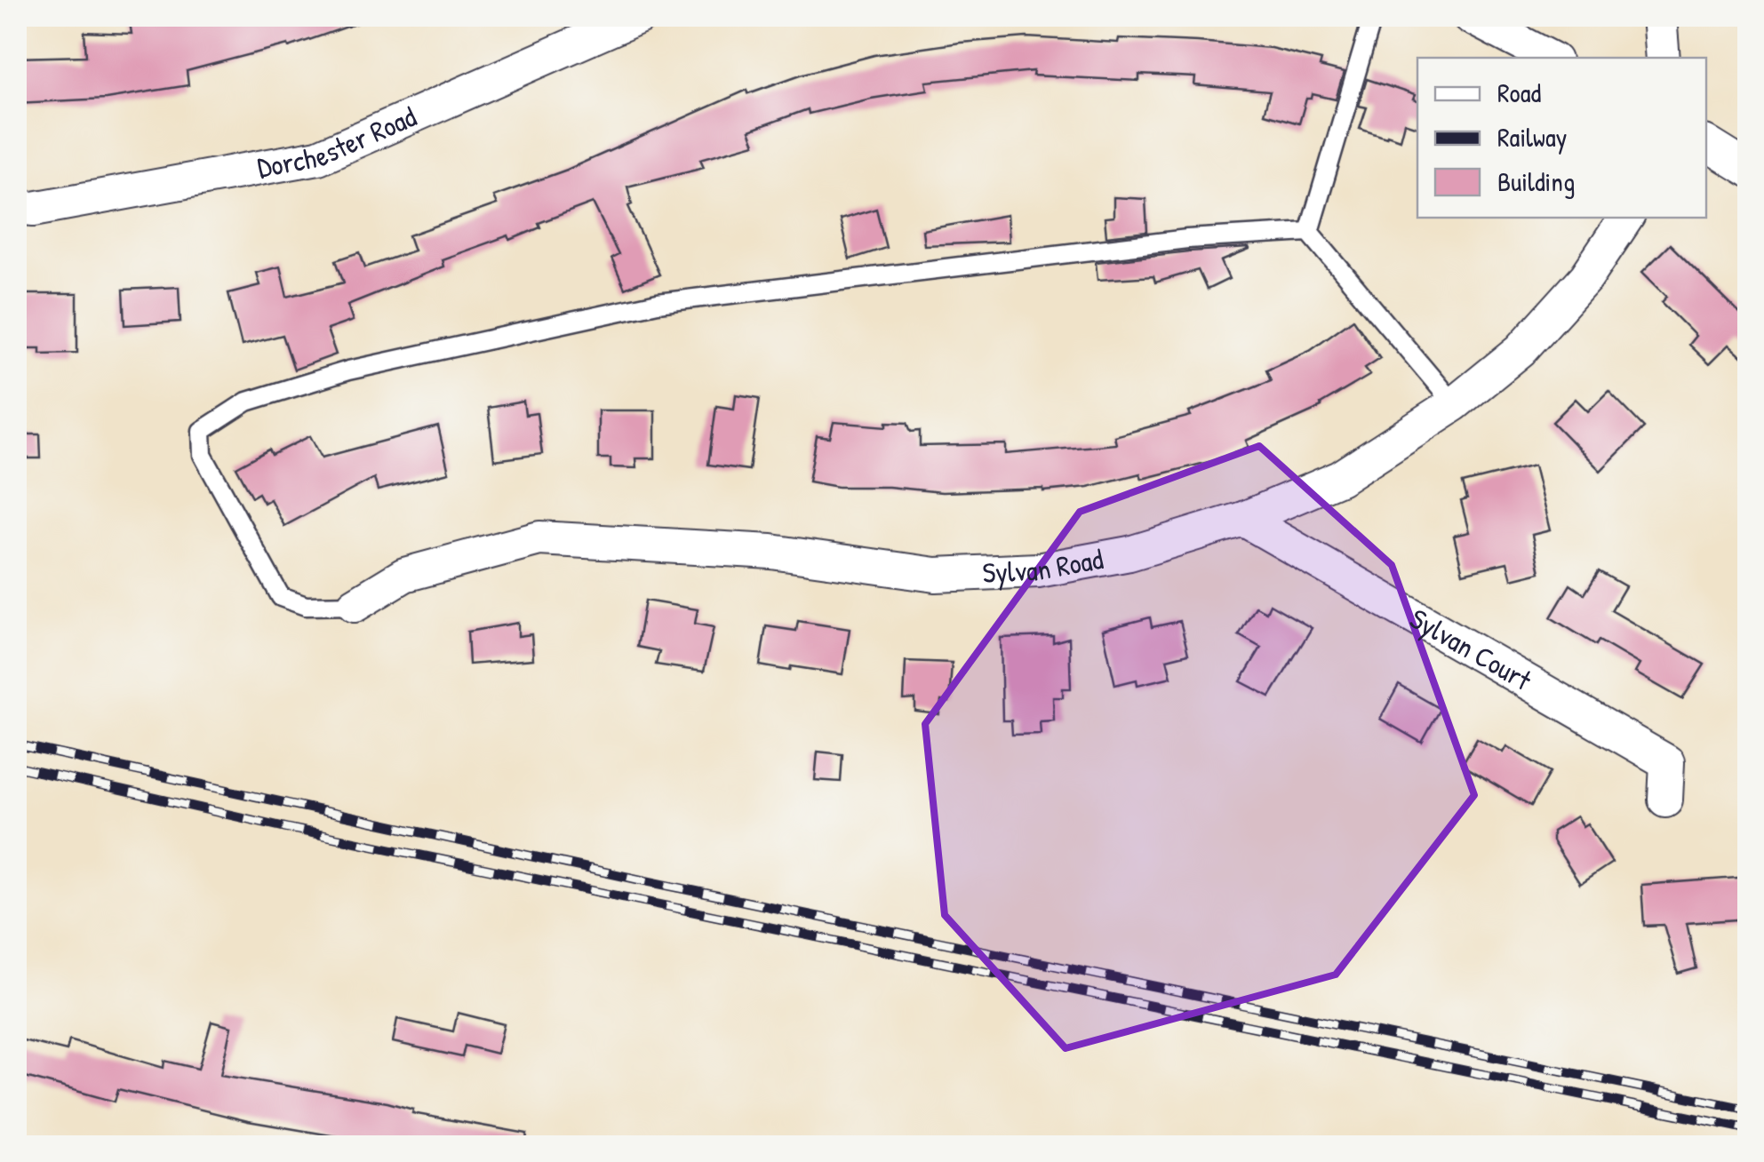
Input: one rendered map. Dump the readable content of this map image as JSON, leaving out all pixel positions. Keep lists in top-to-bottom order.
{
  "streets": {
    "street": ["Dorchester Road", "Sylvan Road", "Sylvan Court"]
  },
  "crossings": [
    ["Sylvan Road", "Sylvan Court"]
  ],
  "legend": ["Road", "Railway", "Building"]
}
